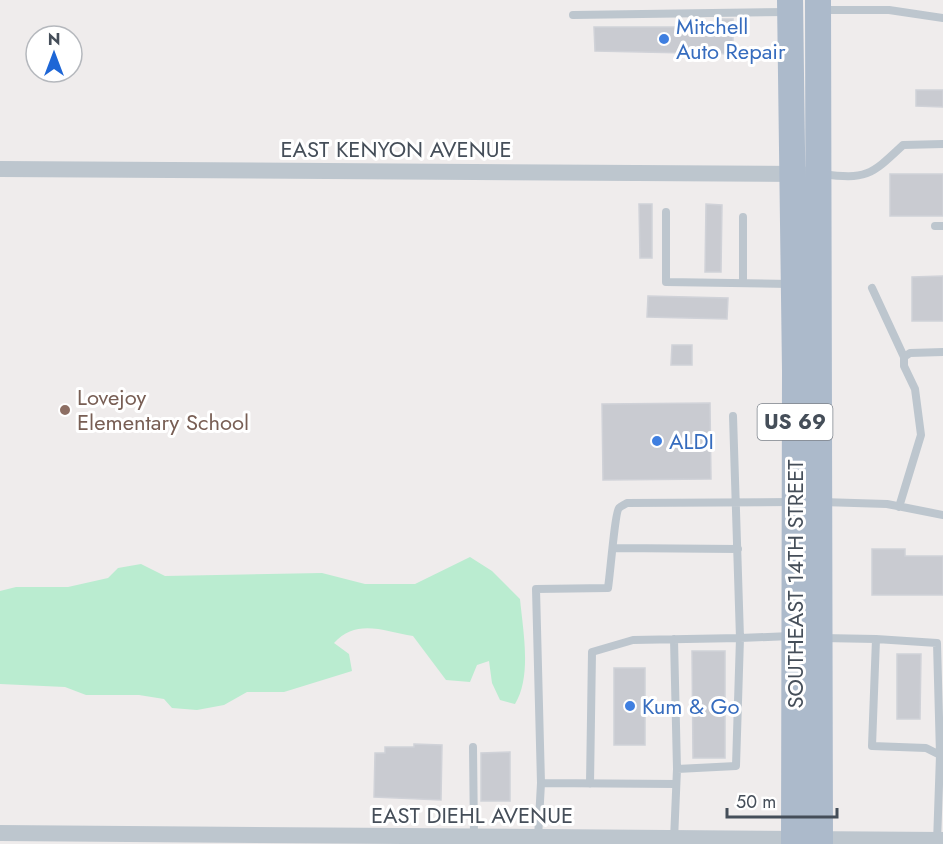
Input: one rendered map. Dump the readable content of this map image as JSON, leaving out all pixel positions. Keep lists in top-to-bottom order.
{
  "streets": {
    "main road": ["US 69", "SOUTHEAST 14TH STREET"],
    "street": ["EAST KENYON AVENUE", "EAST DIEHL AVENUE"]
  },
  "crossings": [
    ["EAST KENYON AVENUE", "SOUTHEAST 14TH STREET"],
    ["SOUTHEAST 14TH STREET", "EAST DIEHL AVENUE"]
  ],
  "places": [
    "Mitchell Auto Repair",
    "Lovejoy Elementary School",
    "ALDI",
    "Kum & Go"
  ],
  "scale_bar": "50 m",
  "north": "top"
}
